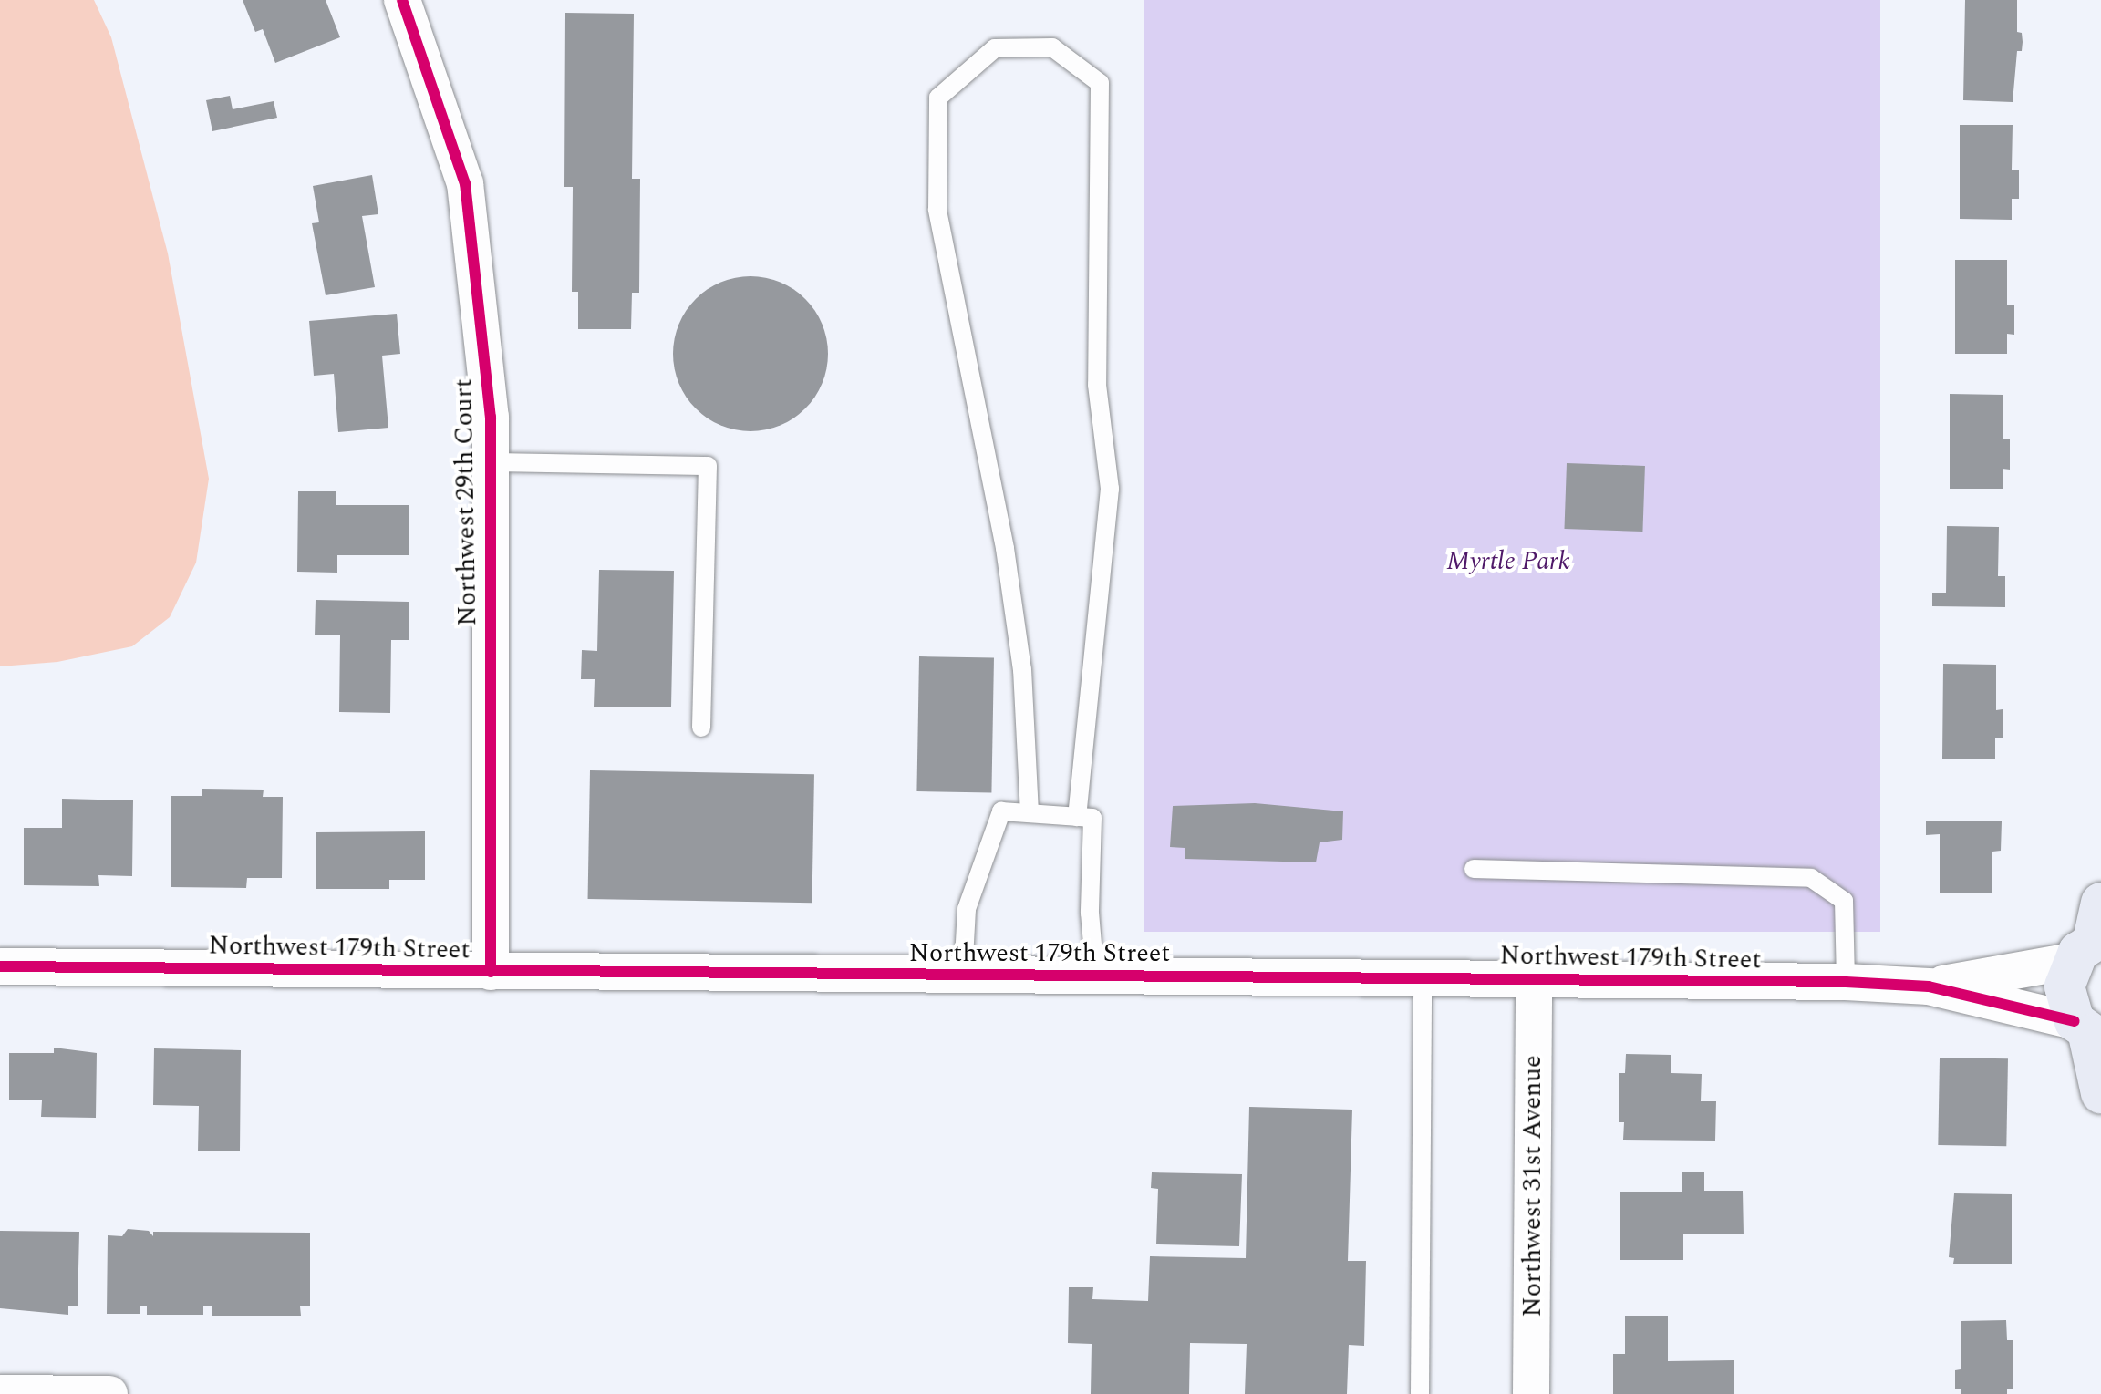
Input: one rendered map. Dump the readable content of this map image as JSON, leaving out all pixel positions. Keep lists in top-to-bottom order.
{
  "streets": {
    "street": ["Northwest 29th Court", "Northwest 179th Street", "Northwest 31st Avenue"]
  },
  "crossings": [
    ["Northwest 29th Court", "Northwest 179th Street"],
    ["Northwest 179th Street", "Northwest 31st Avenue"]
  ],
  "parks": ["Myrtle Park"]
}
